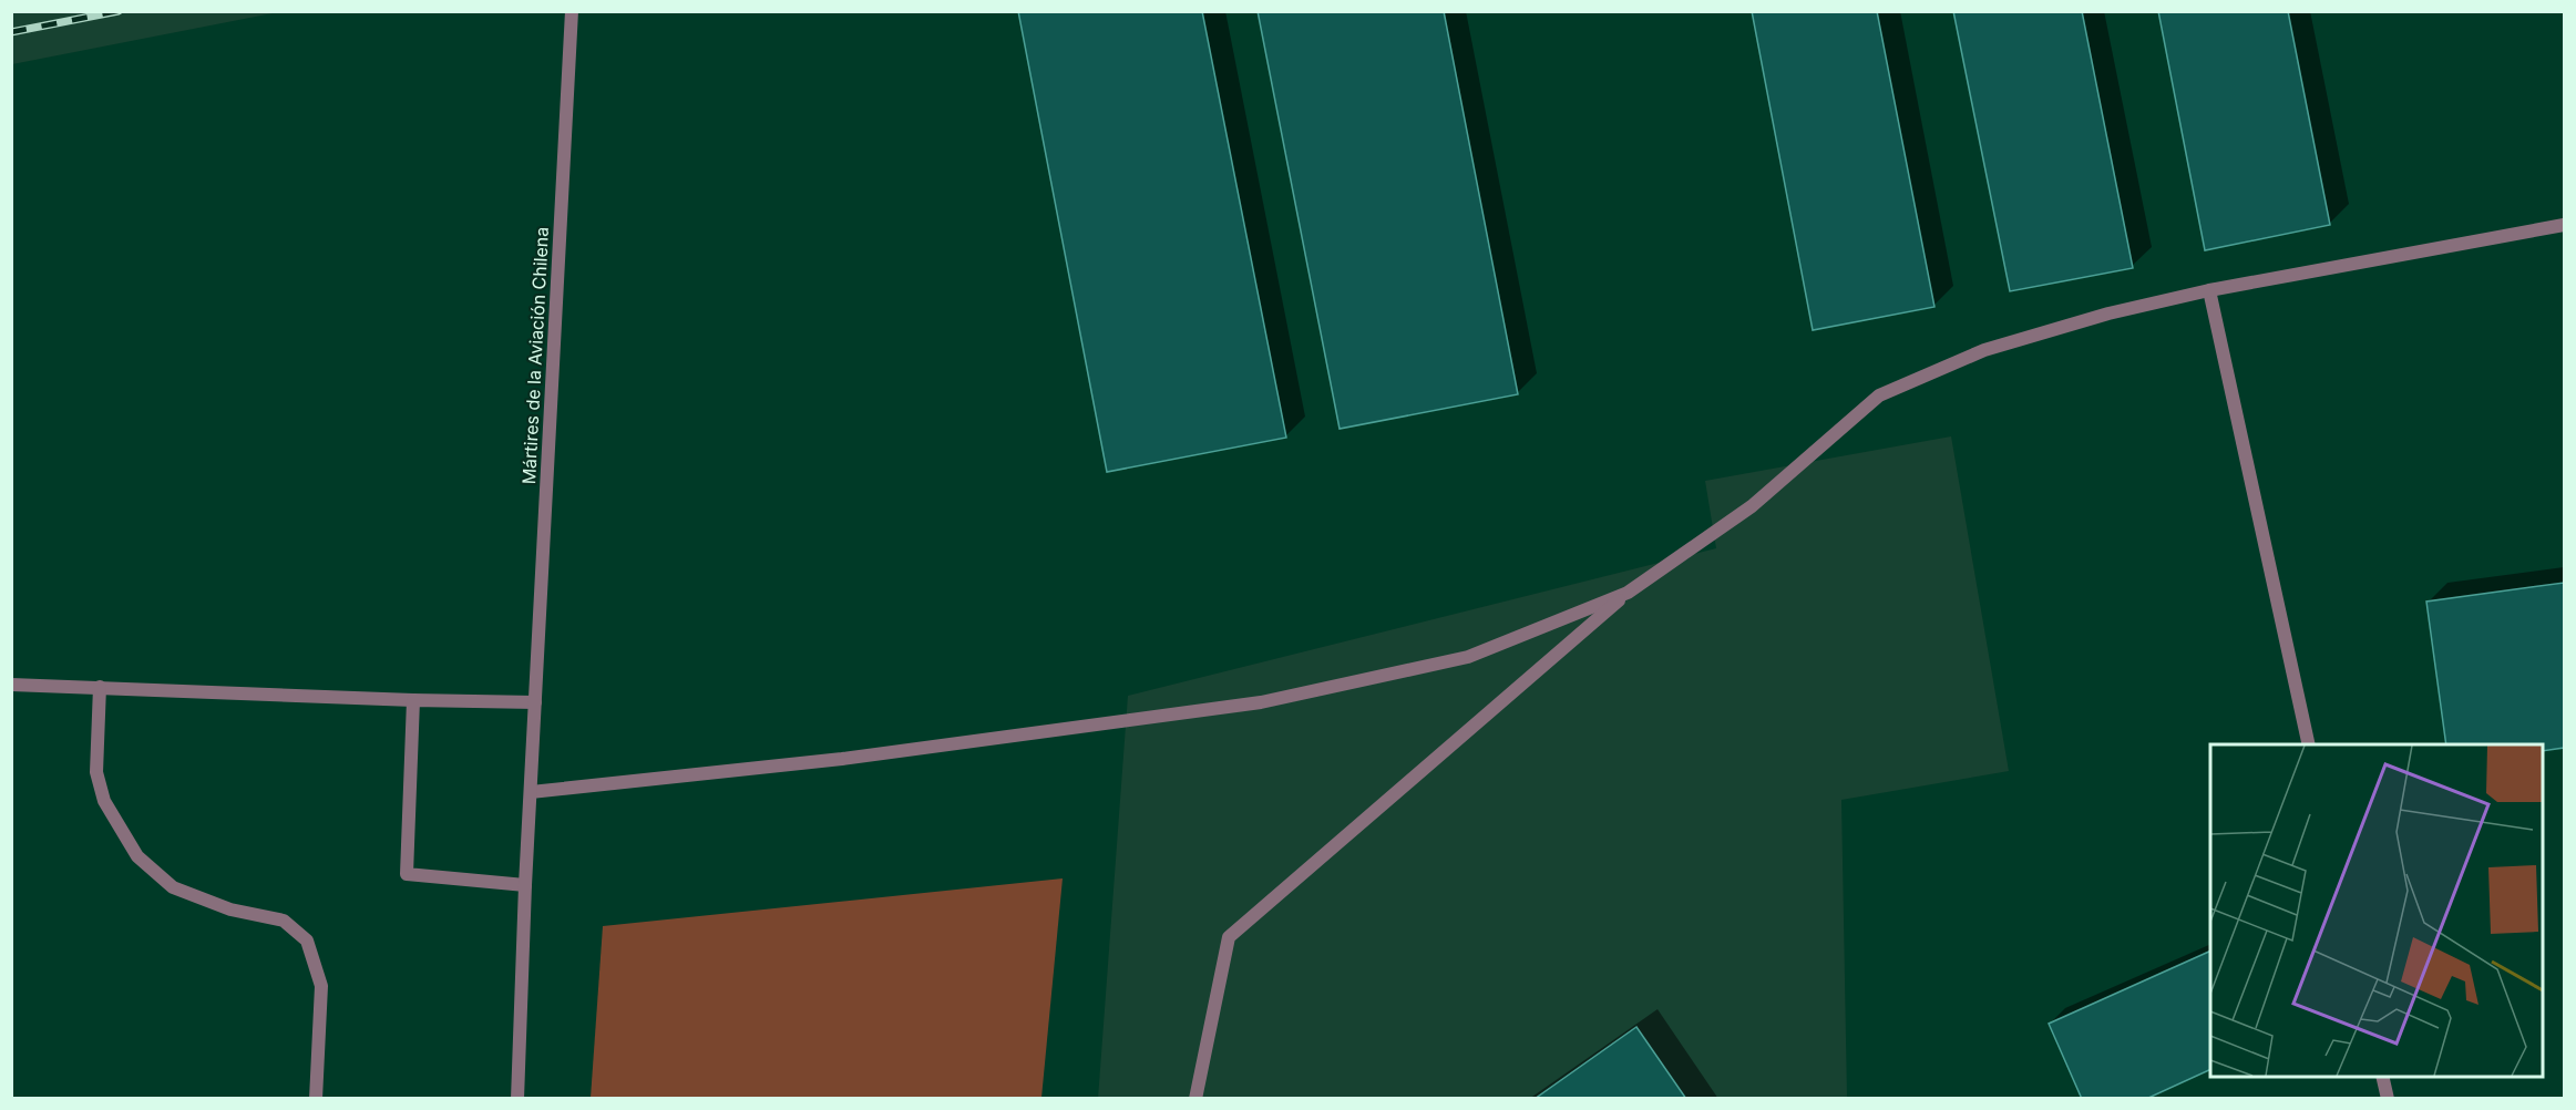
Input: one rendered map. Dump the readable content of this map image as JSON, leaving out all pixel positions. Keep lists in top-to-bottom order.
{
  "streets": {
    "street": ["Mártires de la Aviación Chilena"]
  }
}
